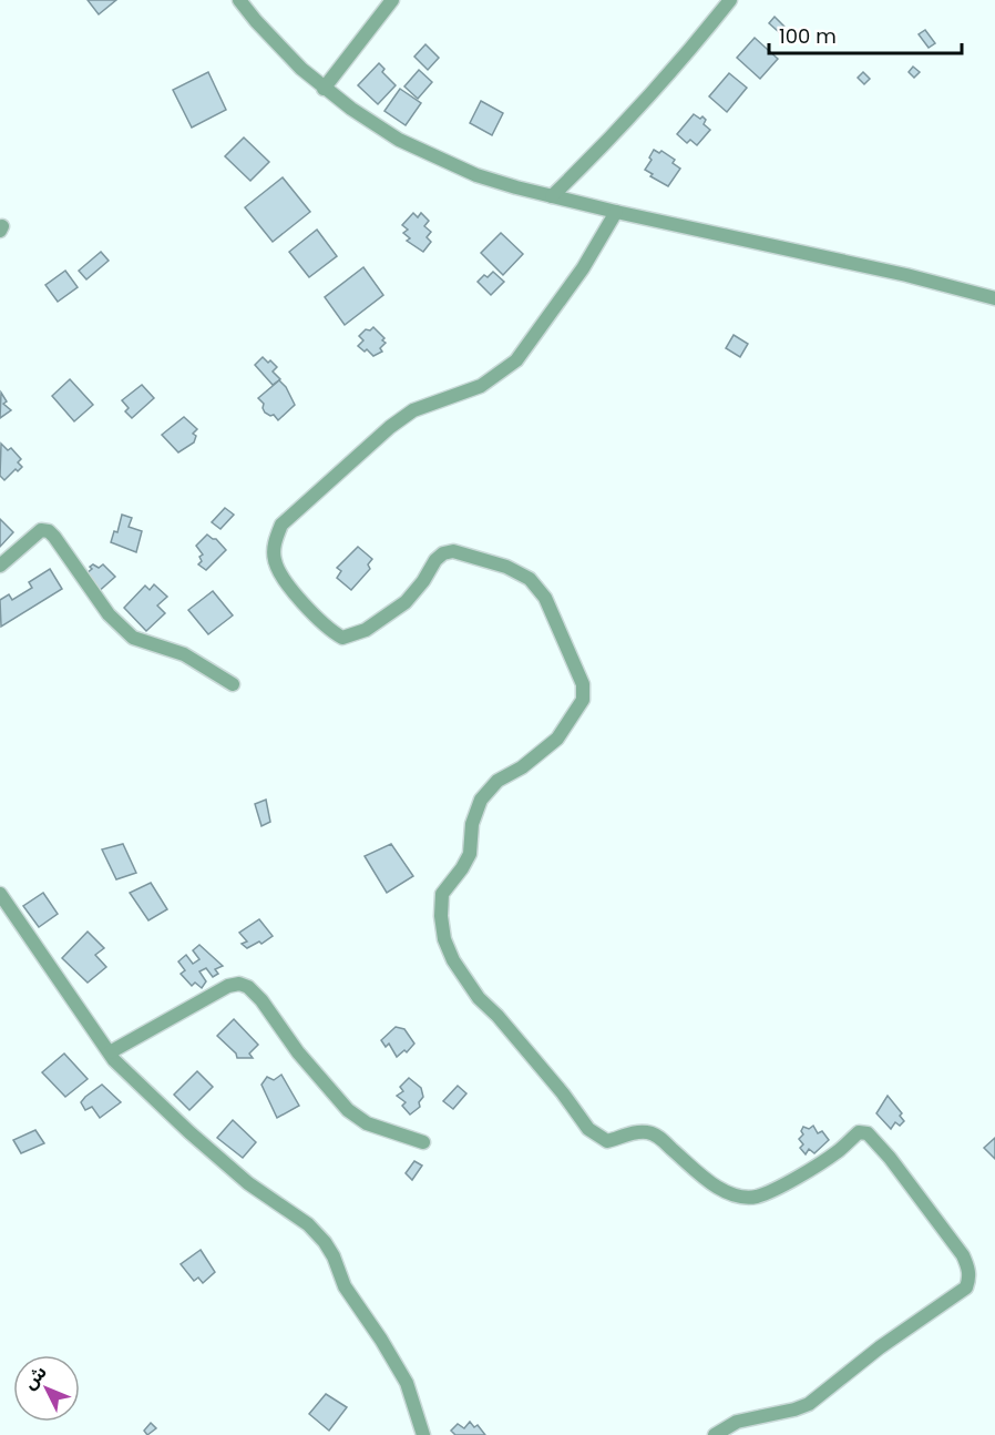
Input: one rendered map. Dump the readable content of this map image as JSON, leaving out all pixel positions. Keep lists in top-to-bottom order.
{
  "scale_bar": "100 m",
  "north": "top left"
}
